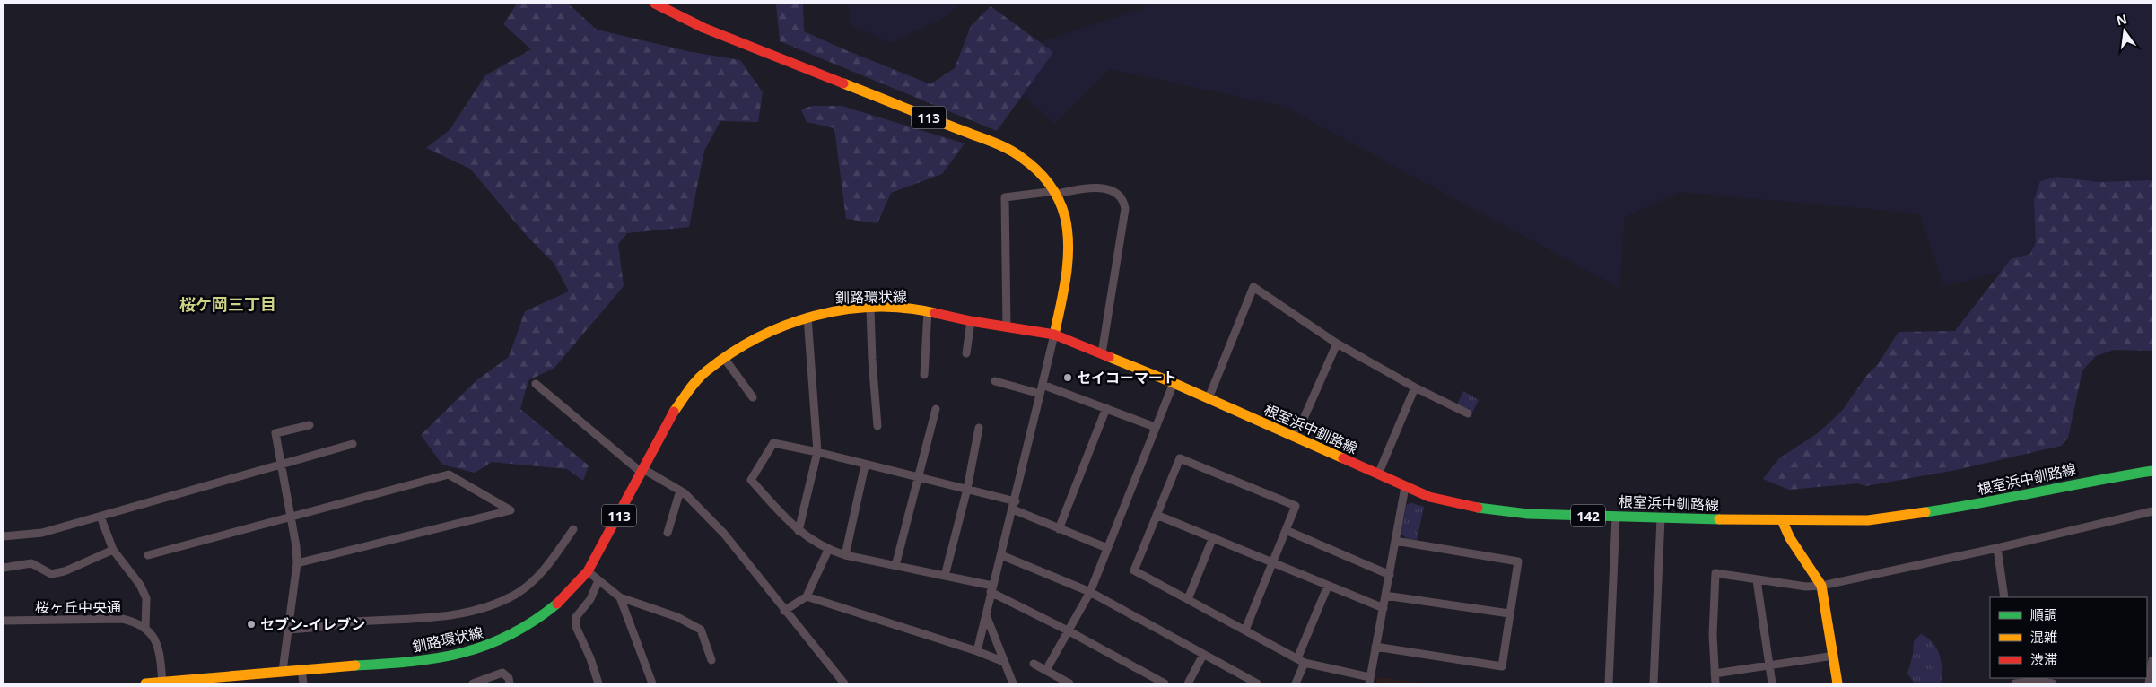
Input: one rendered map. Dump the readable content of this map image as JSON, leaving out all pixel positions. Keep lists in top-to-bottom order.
{
  "streets": {
    "main road": [
      "113",
      "釧路環状線",
      "根室浜中釧路線",
      "142"
    ],
    "street": ["桜ヶ丘中央通"]
  },
  "crossings": [
    ["113", "釧路環状線"],
    ["113", "根室浜中釧路線"],
    ["釧路環状線", "根室浜中釧路線"]
  ],
  "districts": ["桜ケ岡三丁目"],
  "places": ["セイコーマート", "セブン-イレブン"],
  "legend": ["順調", "混雑", "渋滞"],
  "north": "top"
}
